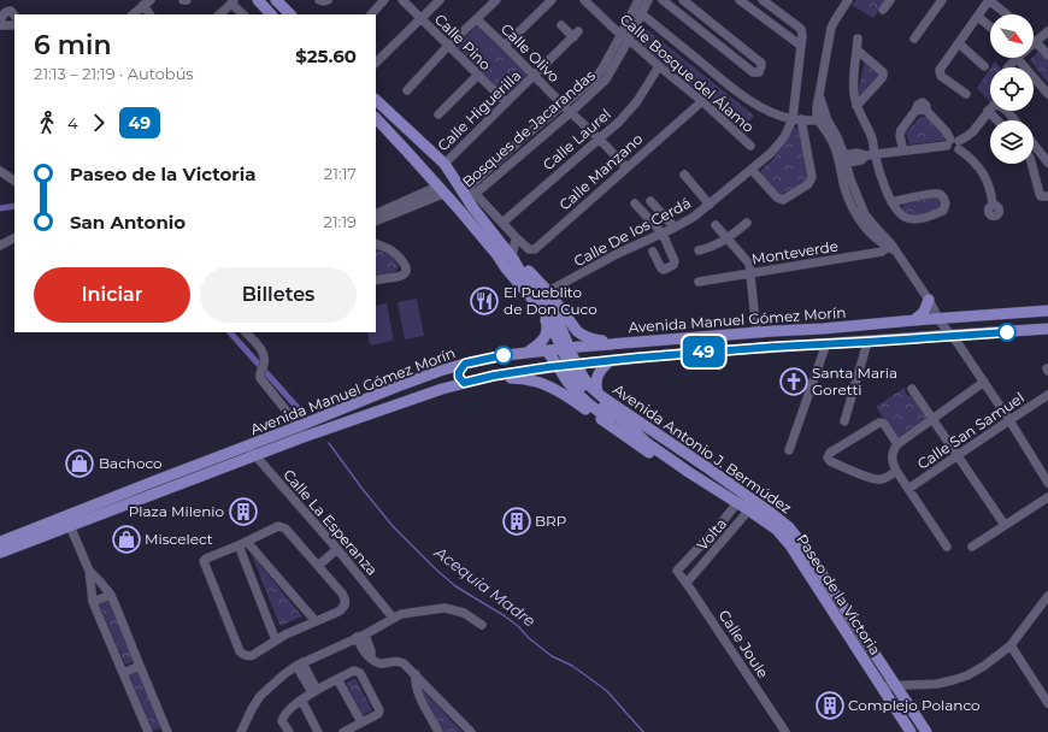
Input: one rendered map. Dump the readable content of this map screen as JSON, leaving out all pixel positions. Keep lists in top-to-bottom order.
{
  "streets": {
    "main road": ["Avenida Manuel Gómez Morín", "Avenida Antonio J. Bermúdez", "Paseo de la Victoria"],
    "street": [
      "Calle Pino",
      "Calle Olivo",
      "Calle Bosque del Álamo",
      "Calle Higuerilla",
      "Bosques de Jacarandas",
      "Calle Laurel",
      "Calle Manzano",
      "Calle De los Cerdá",
      "Monteverde",
      "Calle San Samuel",
      "Calle La Esperanza",
      "Volta",
      "Calle Joule"
    ]
  },
  "crossings": [
    ["Calle Pino", "Calle Higuerilla"],
    ["Calle Olivo", "Calle Higuerilla"],
    ["Calle Olivo", "Bosques de Jacarandas"],
    ["Calle Olivo", "Calle Laurel"],
    ["Calle Olivo", "Calle Manzano"],
    ["Calle Bosque del Álamo", "Bosques de Jacarandas"],
    ["Calle Bosque del Álamo", "Calle Laurel"],
    ["Calle Bosque del Álamo", "Calle Manzano"],
    ["Bosques de Jacarandas", "Calle Manzano"],
    ["Calle Laurel", "Calle Manzano"],
    ["Avenida Manuel Gómez Morín", "Avenida Antonio J. Bermúdez"],
    ["Avenida Manuel Gómez Morín", "Calle La Esperanza"],
    ["Avenida Antonio J. Bermúdez", "Volta"],
    ["Avenida Antonio J. Bermúdez", "Paseo de la Victoria"],
    ["Volta", "Paseo de la Victoria"],
    ["Volta", "Calle Joule"]
  ],
  "water": ["Acequia Madre"],
  "places": {
    "restaurant": ["El Pueblito de Don Cuco"],
    "church": ["Santa Maria Goretti"],
    "shop": ["Bachoco", "Miscelect"],
    "building": ["Plaza Milenio", "BRP", "Complejo Polanco"]
  },
  "lines": ["bus line 49"],
  "north": "bottom right",
  "page": {
    "on_map": "49",
    "heading": ["6 min", "21:13 – 21:19 · Autobús", "$25.60"],
    "legs": ["4", "49"],
    "list": [
      {
        "name": "Paseo de la Victoria",
        "value": "21:17"
      },
      {
        "name": "San Antonio",
        "value": "21:19"
      }
    ],
    "buttons": ["Iniciar", "Billetes"]
  }
}
